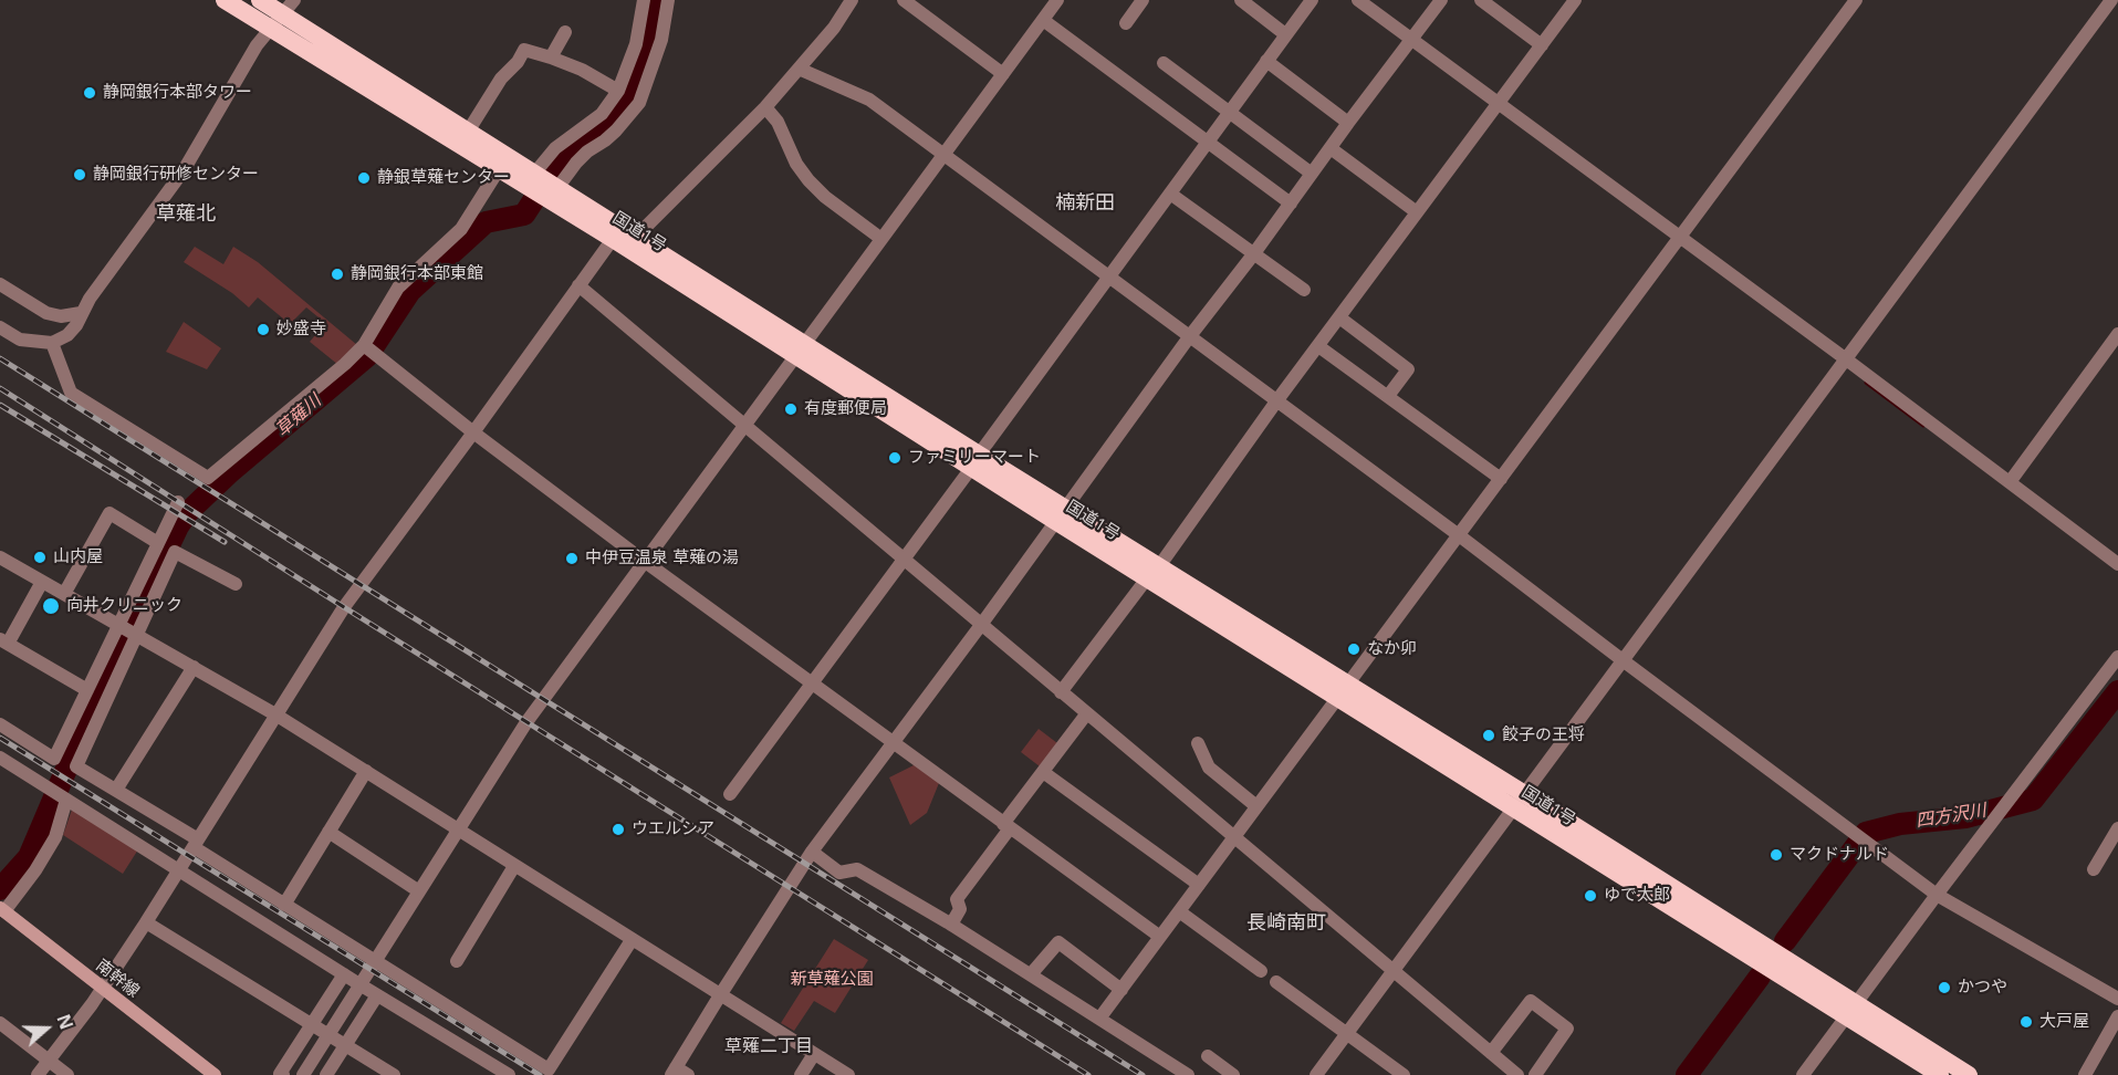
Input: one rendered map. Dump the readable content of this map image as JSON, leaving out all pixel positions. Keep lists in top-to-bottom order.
{
  "streets": {
    "highway": ["国道1号"],
    "main road": ["南幹線"]
  },
  "districts": [
    "楠新田",
    "草薙北",
    "長崎南町",
    "草薙二丁目"
  ],
  "water": ["草薙川", "四方沢川"],
  "parks": ["新草薙公園"],
  "places": [
    "静岡銀行本部タワー",
    "静岡銀行研修センター",
    "静銀草薙センター",
    "静岡銀行本部東館",
    "妙盛寺",
    "有度郵便局",
    "ファミリーマート",
    "山内屋",
    "中伊豆温泉 草薙の湯",
    "向井クリニック",
    "なか卯",
    "餃子の王将",
    "ウエルシア",
    "マクドナルド",
    "ゆで太郎",
    "かつや",
    "大戸屋"
  ],
  "north": "right"
}
